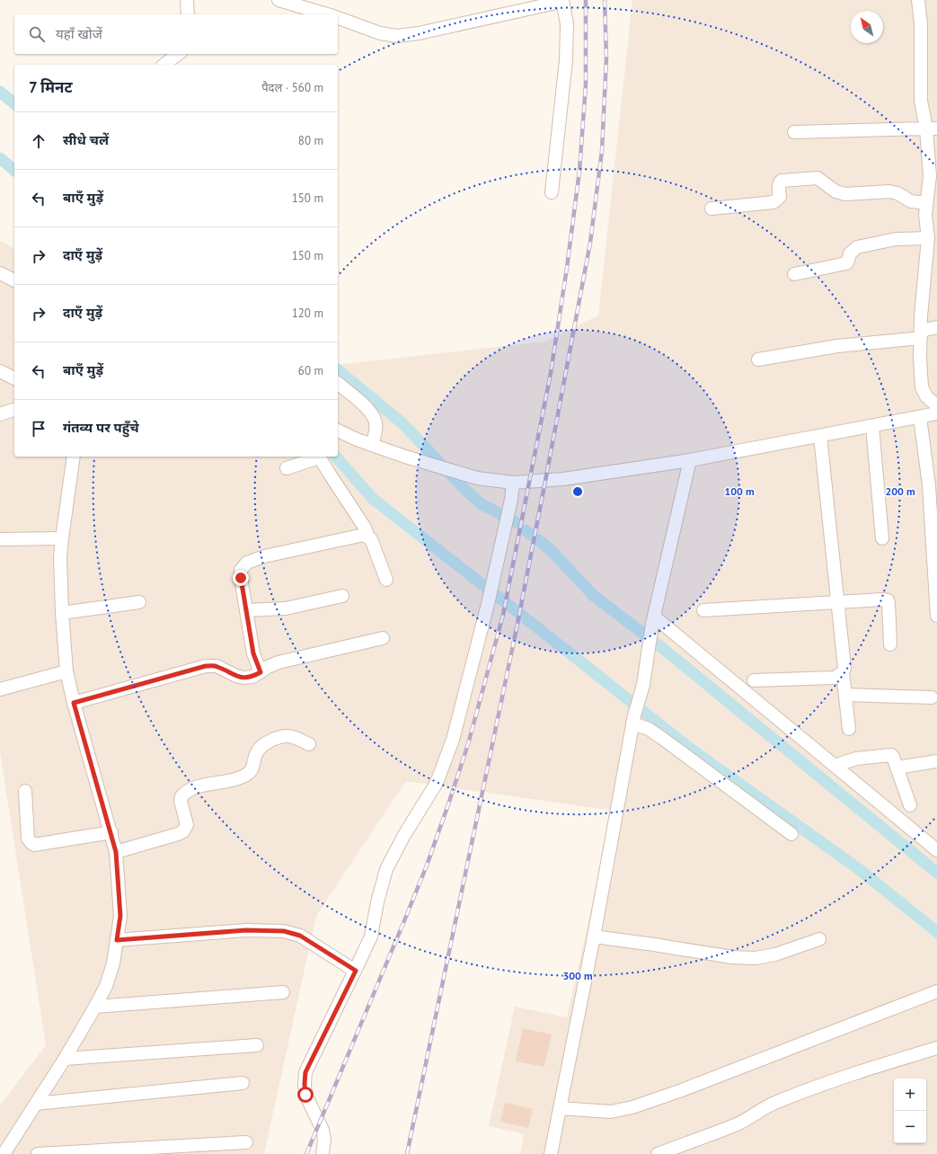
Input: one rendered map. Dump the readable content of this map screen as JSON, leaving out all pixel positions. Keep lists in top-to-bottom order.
{
  "north": "top left",
  "page": {
    "search": "यहाँ खोजें",
    "heading": ["7 मिनट", "पैदल · 560 m"],
    "list": [
      ["सीधे चलें", "80 m"],
      ["बाएँ मुड़ें", "150 m"],
      ["दाएँ मुड़ें", "150 m"],
      ["दाएँ मुड़ें", "120 m"],
      ["बाएँ मुड़ें", "60 m"],
      "गंतव्य पर पहुँचे"
    ],
    "map_buttons": ["+", "−"]
  },
  "rings": ["100 m", "200 m", "300 m"]
}
